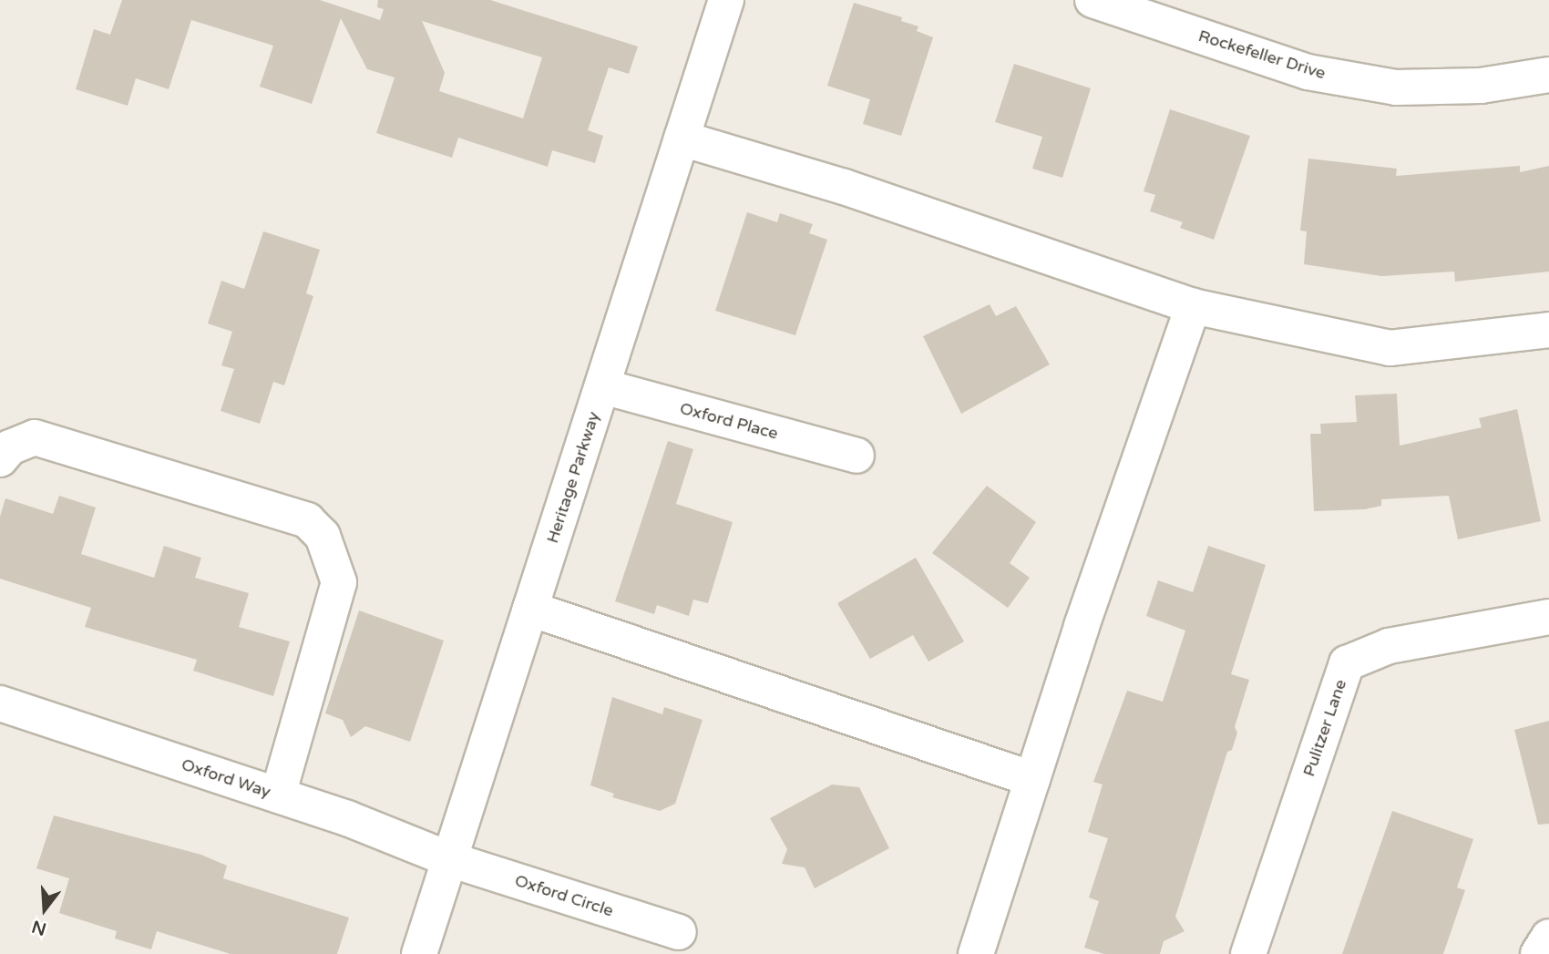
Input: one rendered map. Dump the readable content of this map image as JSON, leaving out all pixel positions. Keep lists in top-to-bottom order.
{
  "streets": {
    "street": [
      "Rockefeller Drive",
      "Oxford Place",
      "Heritage Parkway",
      "Pulitzer Lane",
      "Oxford Way",
      "Oxford Circle"
    ]
  },
  "crossings": [
    ["Oxford Place", "Heritage Parkway"],
    ["Heritage Parkway", "Oxford Way"],
    ["Heritage Parkway", "Oxford Circle"],
    ["Oxford Way", "Oxford Circle"]
  ],
  "north": "bottom"
}
